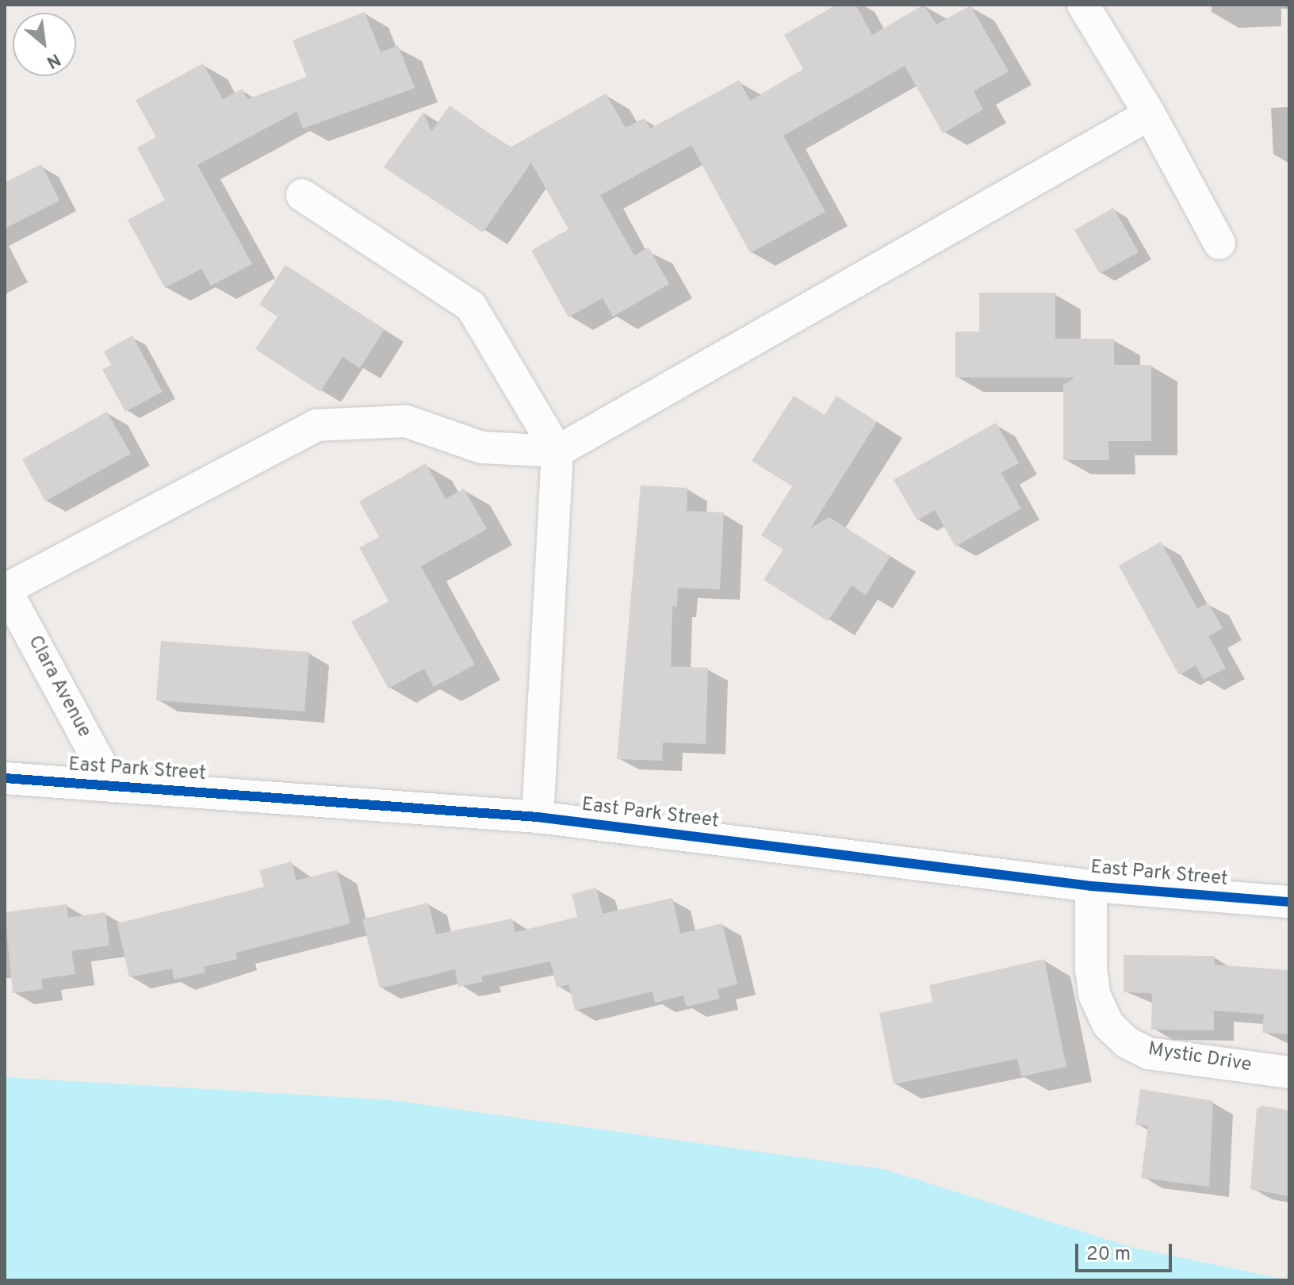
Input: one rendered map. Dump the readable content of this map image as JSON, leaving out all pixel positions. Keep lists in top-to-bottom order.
{
  "streets": {
    "street": ["Clara Avenue", "East Park Street", "Mystic Drive"]
  },
  "crossings": [
    ["Clara Avenue", "East Park Street"],
    ["East Park Street", "Mystic Drive"]
  ],
  "scale_bar": "20 m",
  "north": "bottom right"
}
